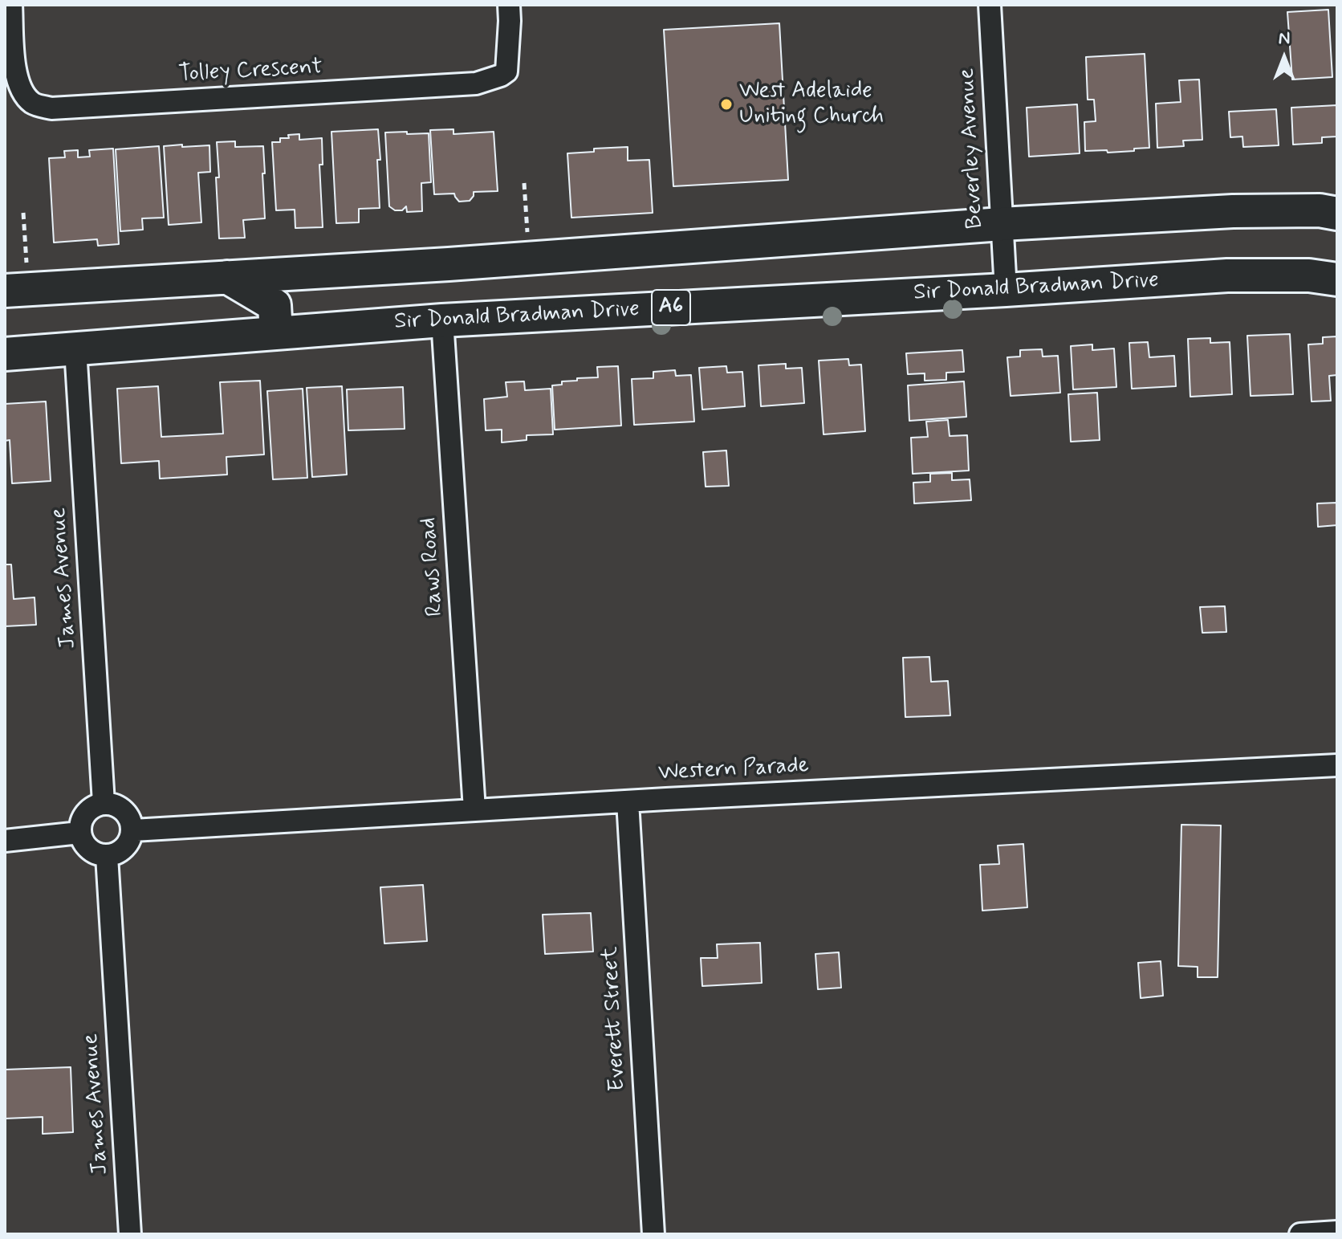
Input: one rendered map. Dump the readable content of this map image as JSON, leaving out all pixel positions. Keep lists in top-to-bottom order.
{
  "streets": {
    "main road": ["Sir Donald Bradman Drive", "A6"],
    "street": [
      "Tolley Crescent",
      "Beverley Avenue",
      "Raws Road",
      "James Avenue",
      "Western Parade",
      "Everett Street"
    ]
  },
  "crossings": [
    ["Beverley Avenue", "Sir Donald Bradman Drive"],
    ["Sir Donald Bradman Drive", "Raws Road"],
    ["Sir Donald Bradman Drive", "James Avenue"],
    ["Raws Road", "Western Parade"],
    ["James Avenue", "Western Parade"],
    ["Western Parade", "Everett Street"]
  ],
  "places": ["West Adelaide Uniting Church"],
  "north": "top"
}
